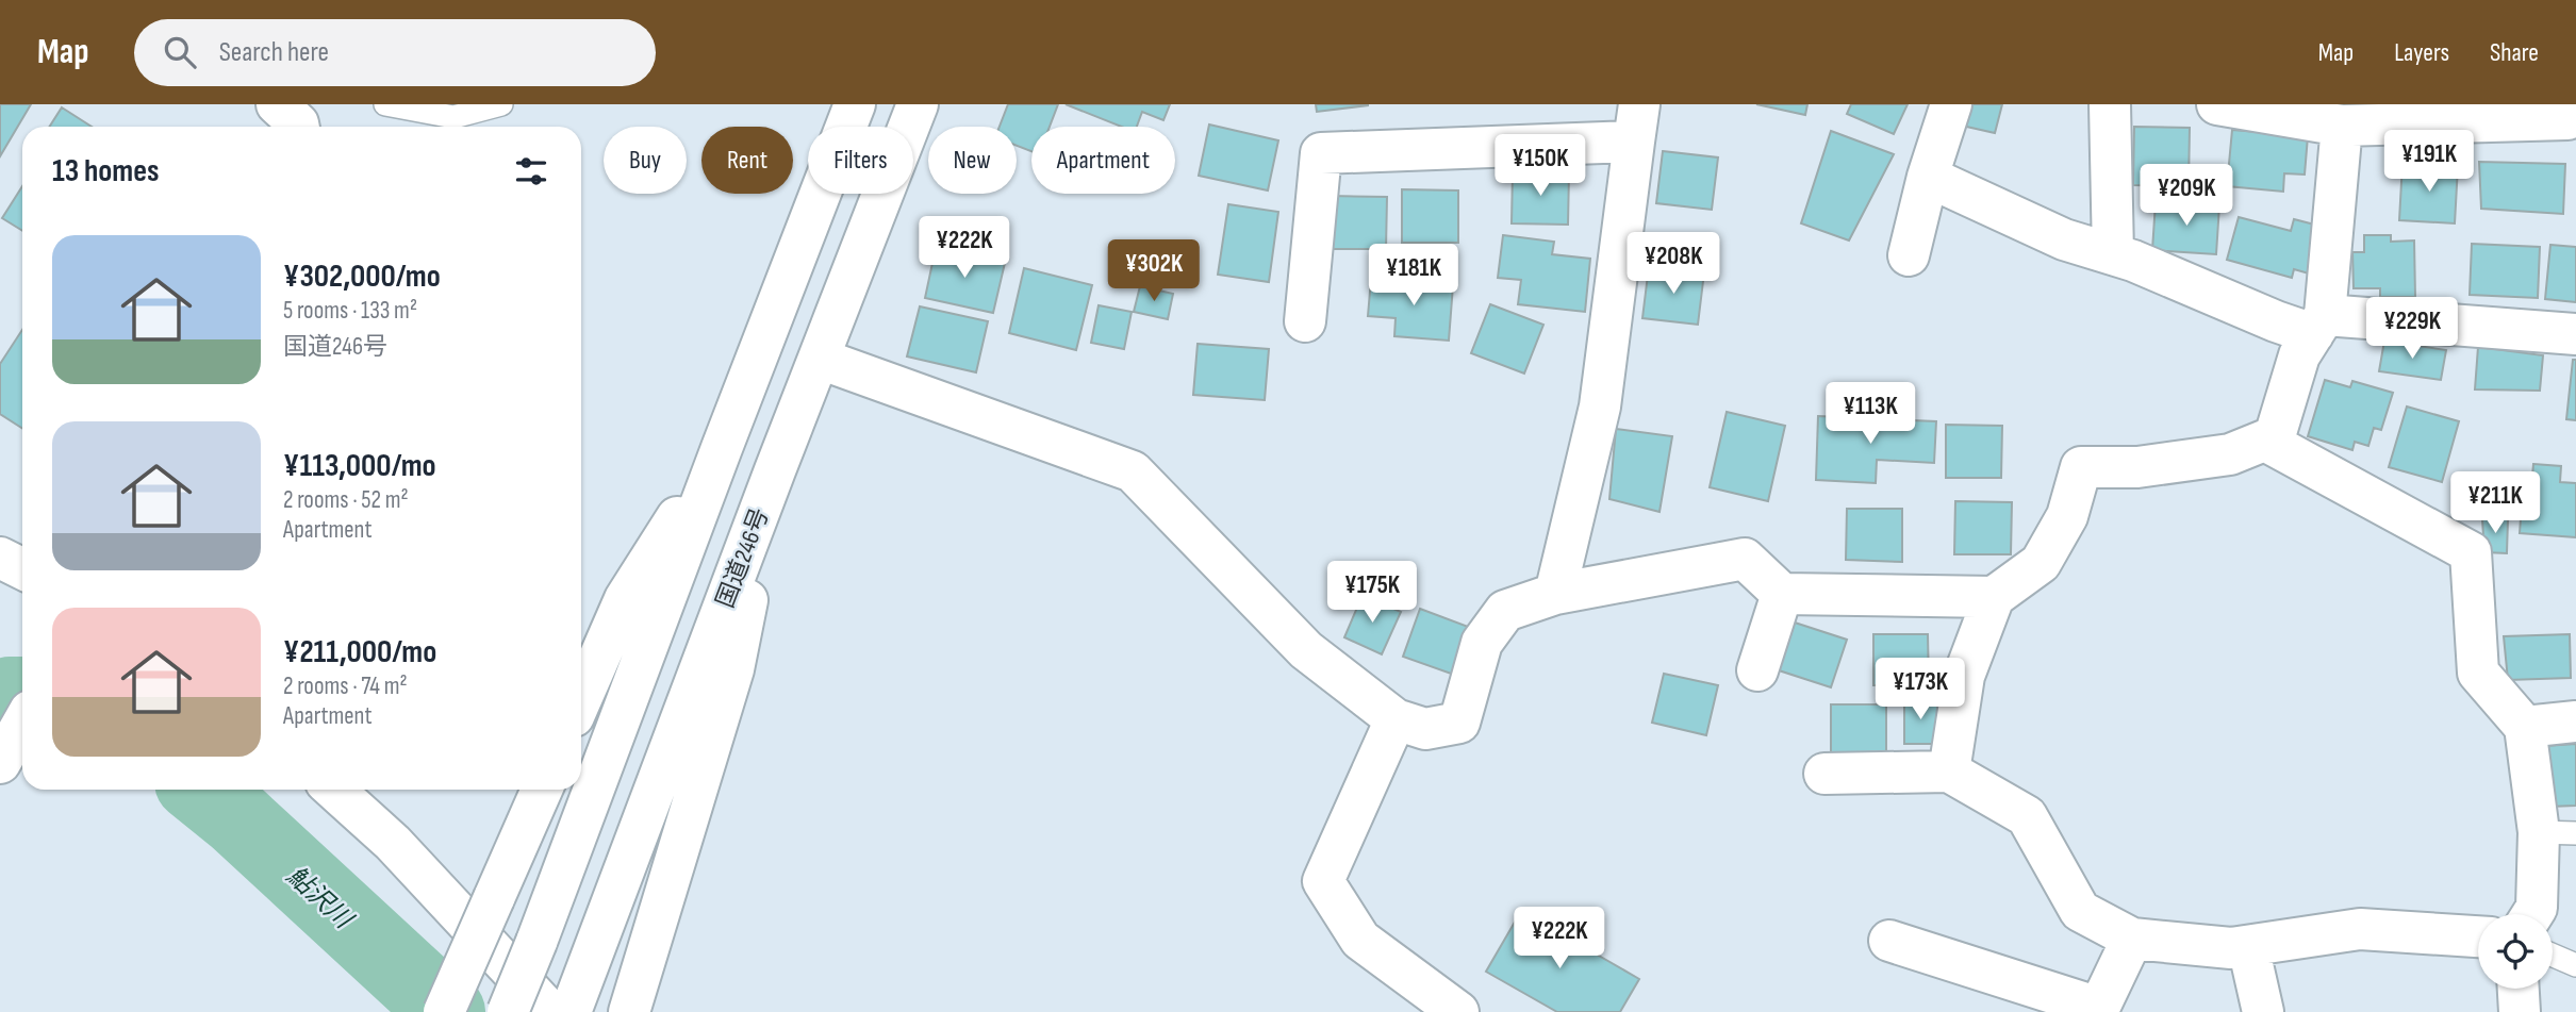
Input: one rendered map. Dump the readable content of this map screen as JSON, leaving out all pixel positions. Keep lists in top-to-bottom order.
{
  "streets": {
    "main road": ["国道246号"]
  },
  "water": ["鮎沢川"],
  "page": {
    "header": "Map",
    "search": "Search here",
    "nav": ["Map", "Layers", "Share"],
    "chip": [
      "Buy",
      "Rent",
      "Filters",
      "New",
      "Apartment"
    ],
    "heading": "13 homes",
    "price": [
      "¥191K",
      "¥150K",
      "¥209K",
      "¥222K",
      "¥208K",
      "¥302K",
      "¥181K",
      "¥229K",
      "¥113K",
      "¥211K",
      "¥175K",
      "¥173K",
      "¥222K"
    ],
    "list": [
      {
        "name": "¥302,000/mo",
        "note": "5 rooms · 133 m² · 国道246号"
      },
      {
        "name": "¥113,000/mo",
        "note": "2 rooms · 52 m² · Apartment"
      },
      {
        "name": "¥211,000/mo",
        "note": "2 rooms · 74 m² · Apartment"
      }
    ]
  }
}
